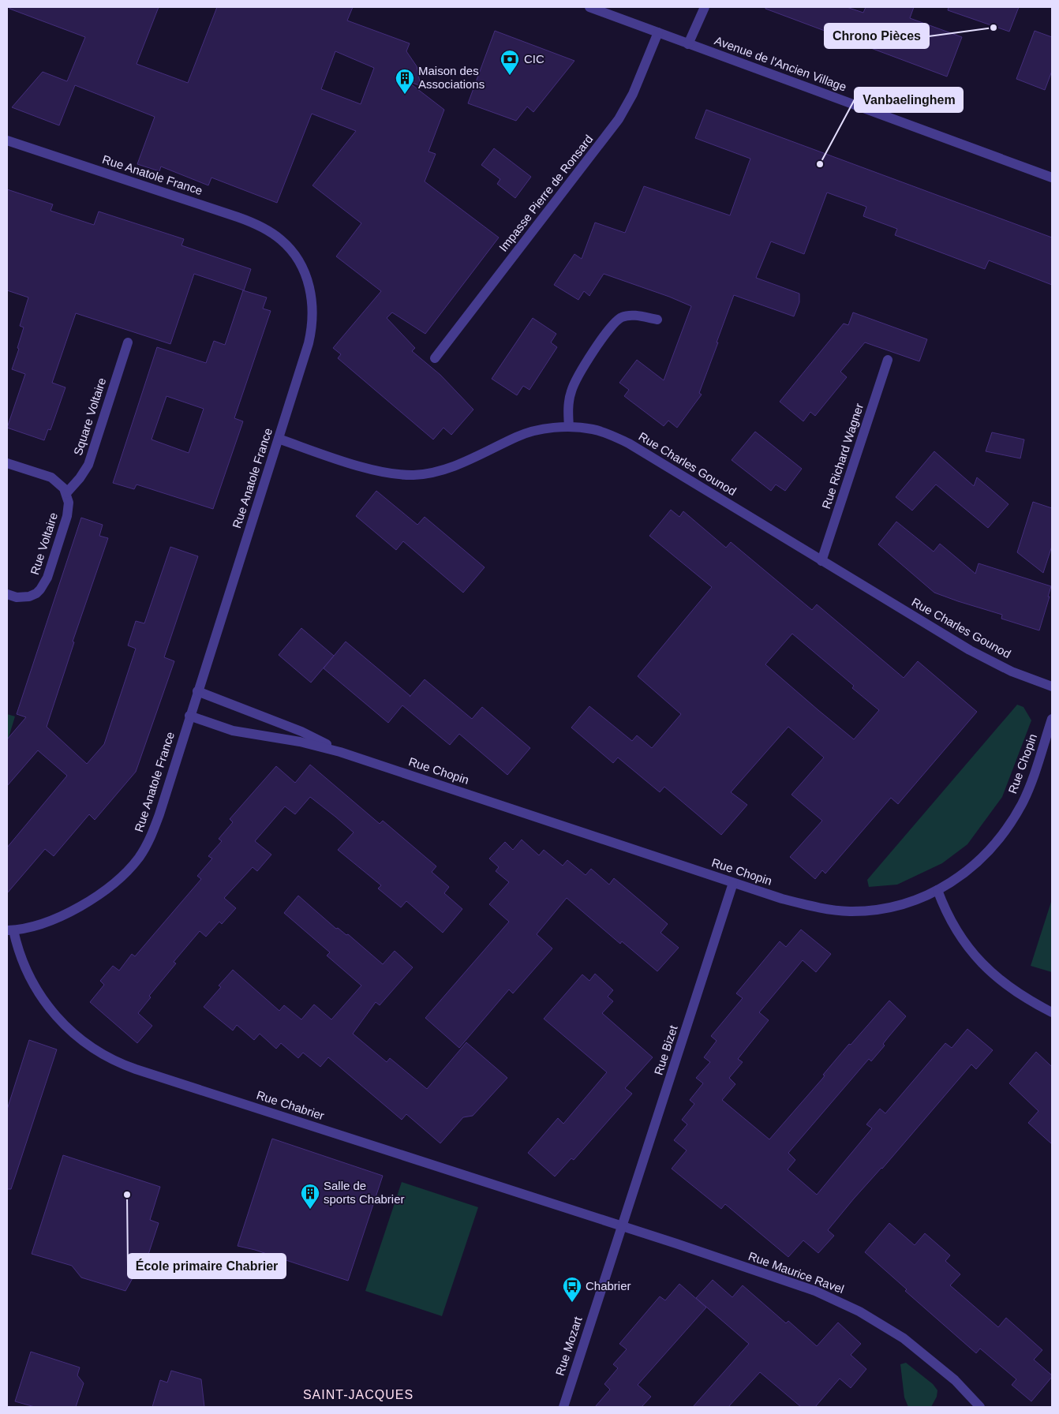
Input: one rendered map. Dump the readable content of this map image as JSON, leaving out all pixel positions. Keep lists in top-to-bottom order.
{
  "streets": {
    "street": [
      "Avenue de l'Ancien Village",
      "Rue Anatole France",
      "Impasse Pierre de Ronsard",
      "Square Voltaire",
      "Rue Richard Wagner",
      "Rue Charles Gounod",
      "Rue Voltaire",
      "Rue Chopin",
      "Rue Bizet",
      "Rue Chabrier",
      "Rue Maurice Ravel",
      "Rue Mozart"
    ]
  },
  "crossings": [
    ["Avenue de l'Ancien Village", "Impasse Pierre de Ronsard"],
    ["Rue Anatole France", "Rue Charles Gounod"],
    ["Rue Anatole France", "Rue Chopin"],
    ["Rue Anatole France", "Rue Chabrier"],
    ["Square Voltaire", "Rue Voltaire"],
    ["Rue Richard Wagner", "Rue Charles Gounod"],
    ["Rue Chopin", "Rue Bizet"],
    ["Rue Bizet", "Rue Chabrier"],
    ["Rue Bizet", "Rue Maurice Ravel"],
    ["Rue Bizet", "Rue Mozart"],
    ["Rue Chabrier", "Rue Maurice Ravel"],
    ["Rue Chabrier", "Rue Mozart"],
    ["Rue Maurice Ravel", "Rue Mozart"]
  ],
  "districts": ["SAINT-JACQUES"],
  "places": {
    "other": ["Chrono Pièces", "Vanbaelinghem", "École primaire Chabrier"],
    "bank": ["CIC"],
    "building": ["Maison des Associations", "Salle de sports Chabrier"],
    "bus stop": ["Chabrier"]
  }
}
